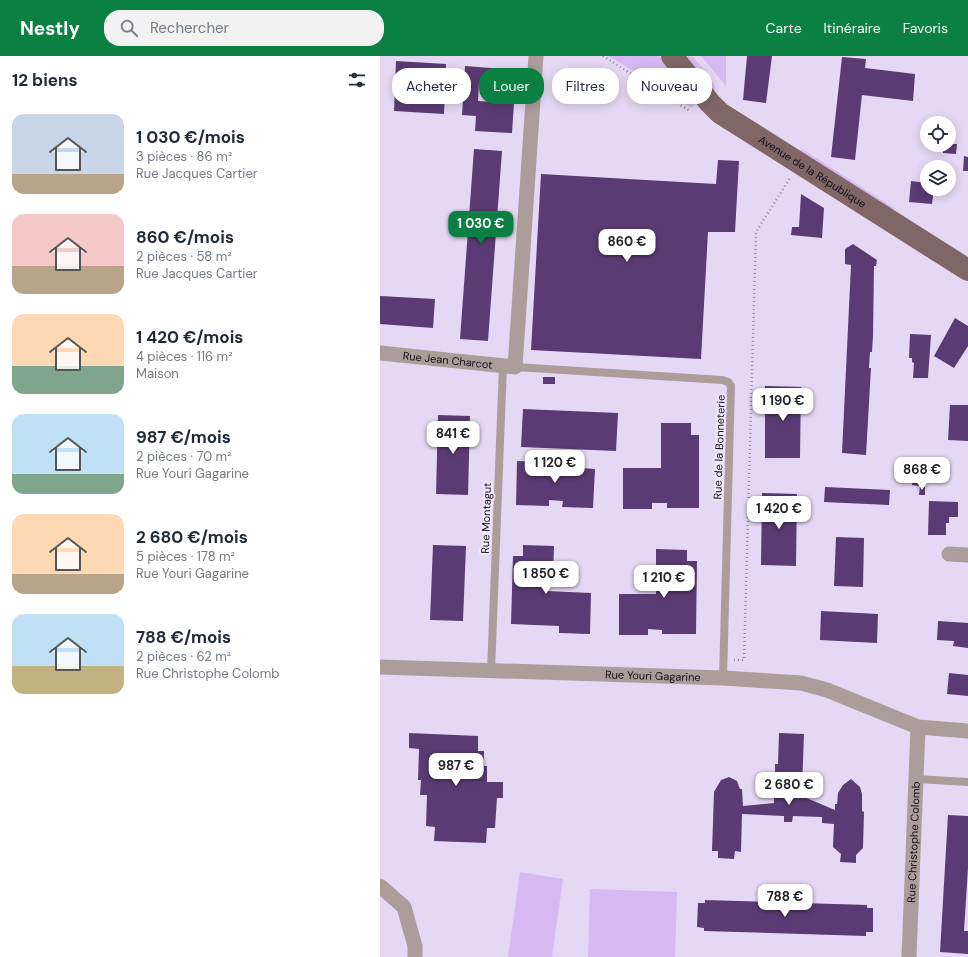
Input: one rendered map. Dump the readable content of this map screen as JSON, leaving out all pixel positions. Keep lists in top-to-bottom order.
{
  "streets": {
    "main road": ["Avenue de la République"],
    "street": ["Rue Jean Charcot", "Rue Youri Gagarine", "Rue Christophe Colomb"],
    "lane": ["Rue de la Bonneterie", "Rue Montagut"]
  },
  "crossings": [
    ["Rue Jean Charcot", "Rue de la Bonneterie"],
    ["Rue Jean Charcot", "Rue Montagut"],
    ["Rue de la Bonneterie", "Rue Montagut"],
    ["Rue de la Bonneterie", "Rue Youri Gagarine"],
    ["Rue Montagut", "Rue Youri Gagarine"],
    ["Rue Youri Gagarine", "Rue Christophe Colomb"]
  ],
  "page": {
    "header": "Nestly",
    "search": "Rechercher",
    "nav": ["Carte", "Itinéraire", "Favoris"],
    "heading": "12 biens",
    "chip": [
      "Acheter",
      "Louer",
      "Filtres",
      "Nouveau"
    ],
    "list": [
      {
        "name": "1 030 €/mois",
        "note": "3 pièces · 86 m² · Rue Jacques Cartier"
      },
      {
        "name": "860 €/mois",
        "note": "2 pièces · 58 m² · Rue Jacques Cartier"
      },
      {
        "name": "1 420 €/mois",
        "note": "4 pièces · 116 m² · Maison"
      },
      {
        "name": "987 €/mois",
        "note": "2 pièces · 70 m² · Rue Youri Gagarine"
      },
      {
        "name": "2 680 €/mois",
        "note": "5 pièces · 178 m² · Rue Youri Gagarine"
      },
      {
        "name": "788 €/mois",
        "note": "2 pièces · 62 m² · Rue Christophe Colomb"
      }
    ],
    "price": [
      "1 030 €",
      "860 €",
      "1 190 €",
      "841 €",
      "1 120 €",
      "868 €",
      "1 420 €",
      "1 850 €",
      "1 210 €",
      "987 €",
      "2 680 €",
      "788 €"
    ]
  }
}
